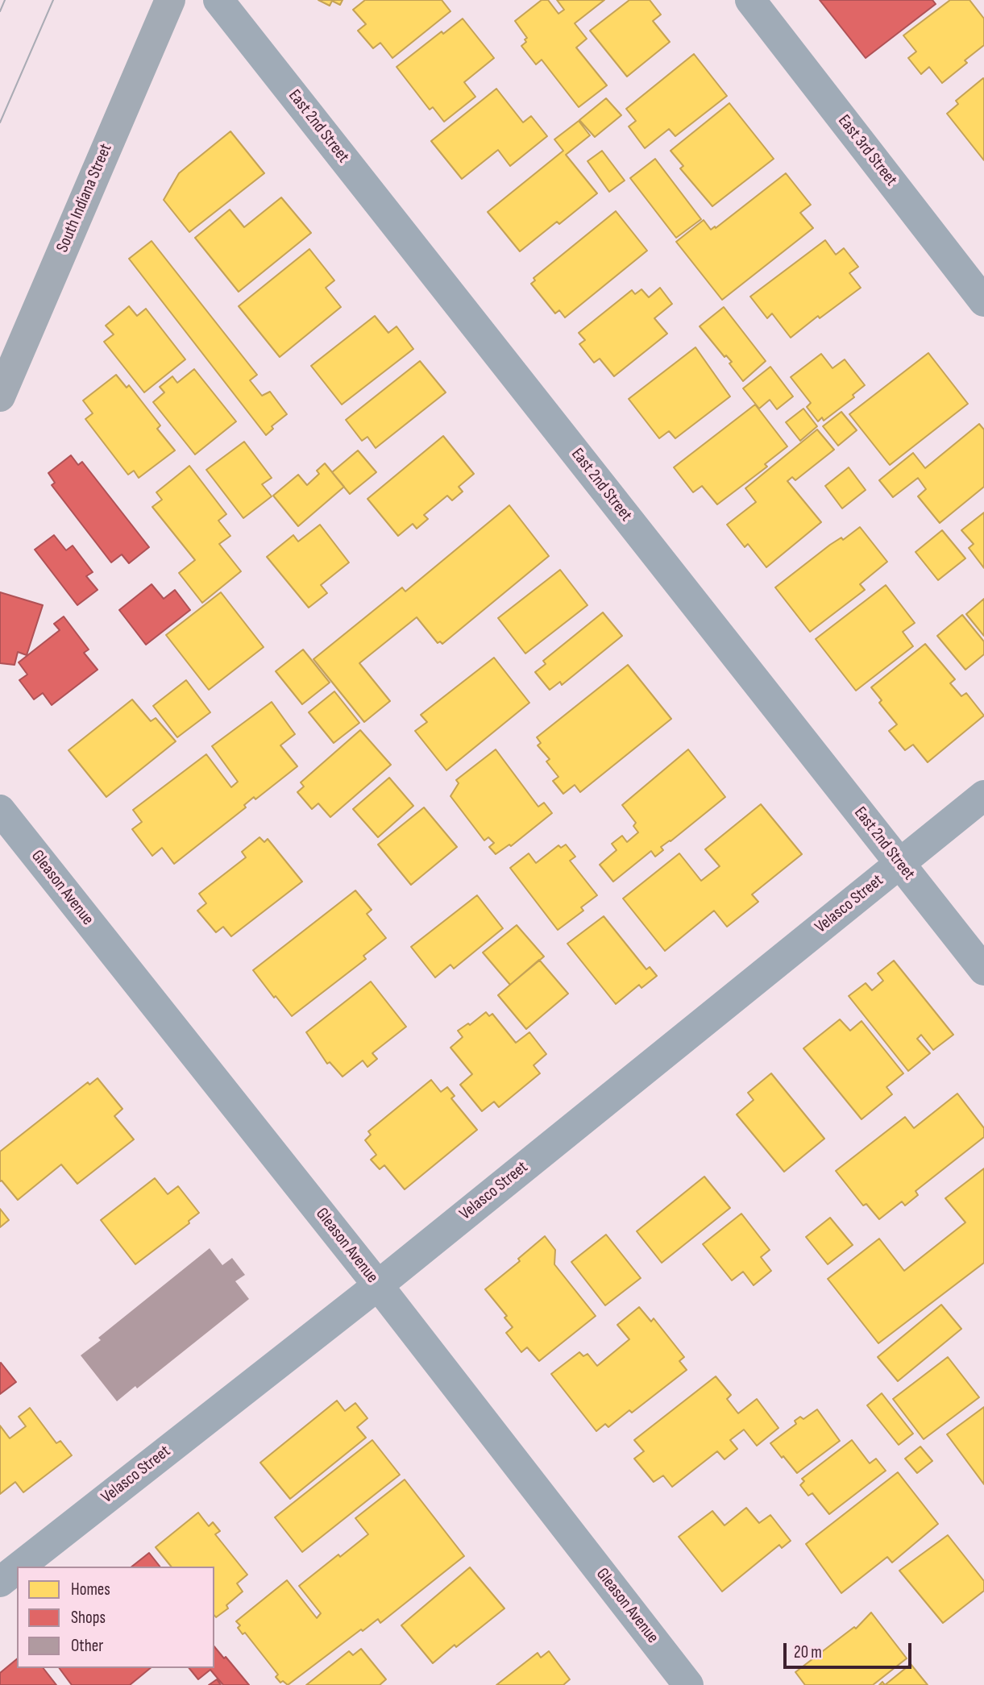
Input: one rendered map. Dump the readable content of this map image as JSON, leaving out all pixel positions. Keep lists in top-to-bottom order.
{
  "streets": {
    "street": [
      "East 2nd Street",
      "East 3rd Street",
      "South Indiana Street",
      "Gleason Avenue",
      "Velasco Street"
    ]
  },
  "crossings": [
    ["East 2nd Street", "Velasco Street"],
    ["Gleason Avenue", "Velasco Street"]
  ],
  "legend": ["Homes", "Shops", "Other"],
  "scale_bar": "20 m"
}
